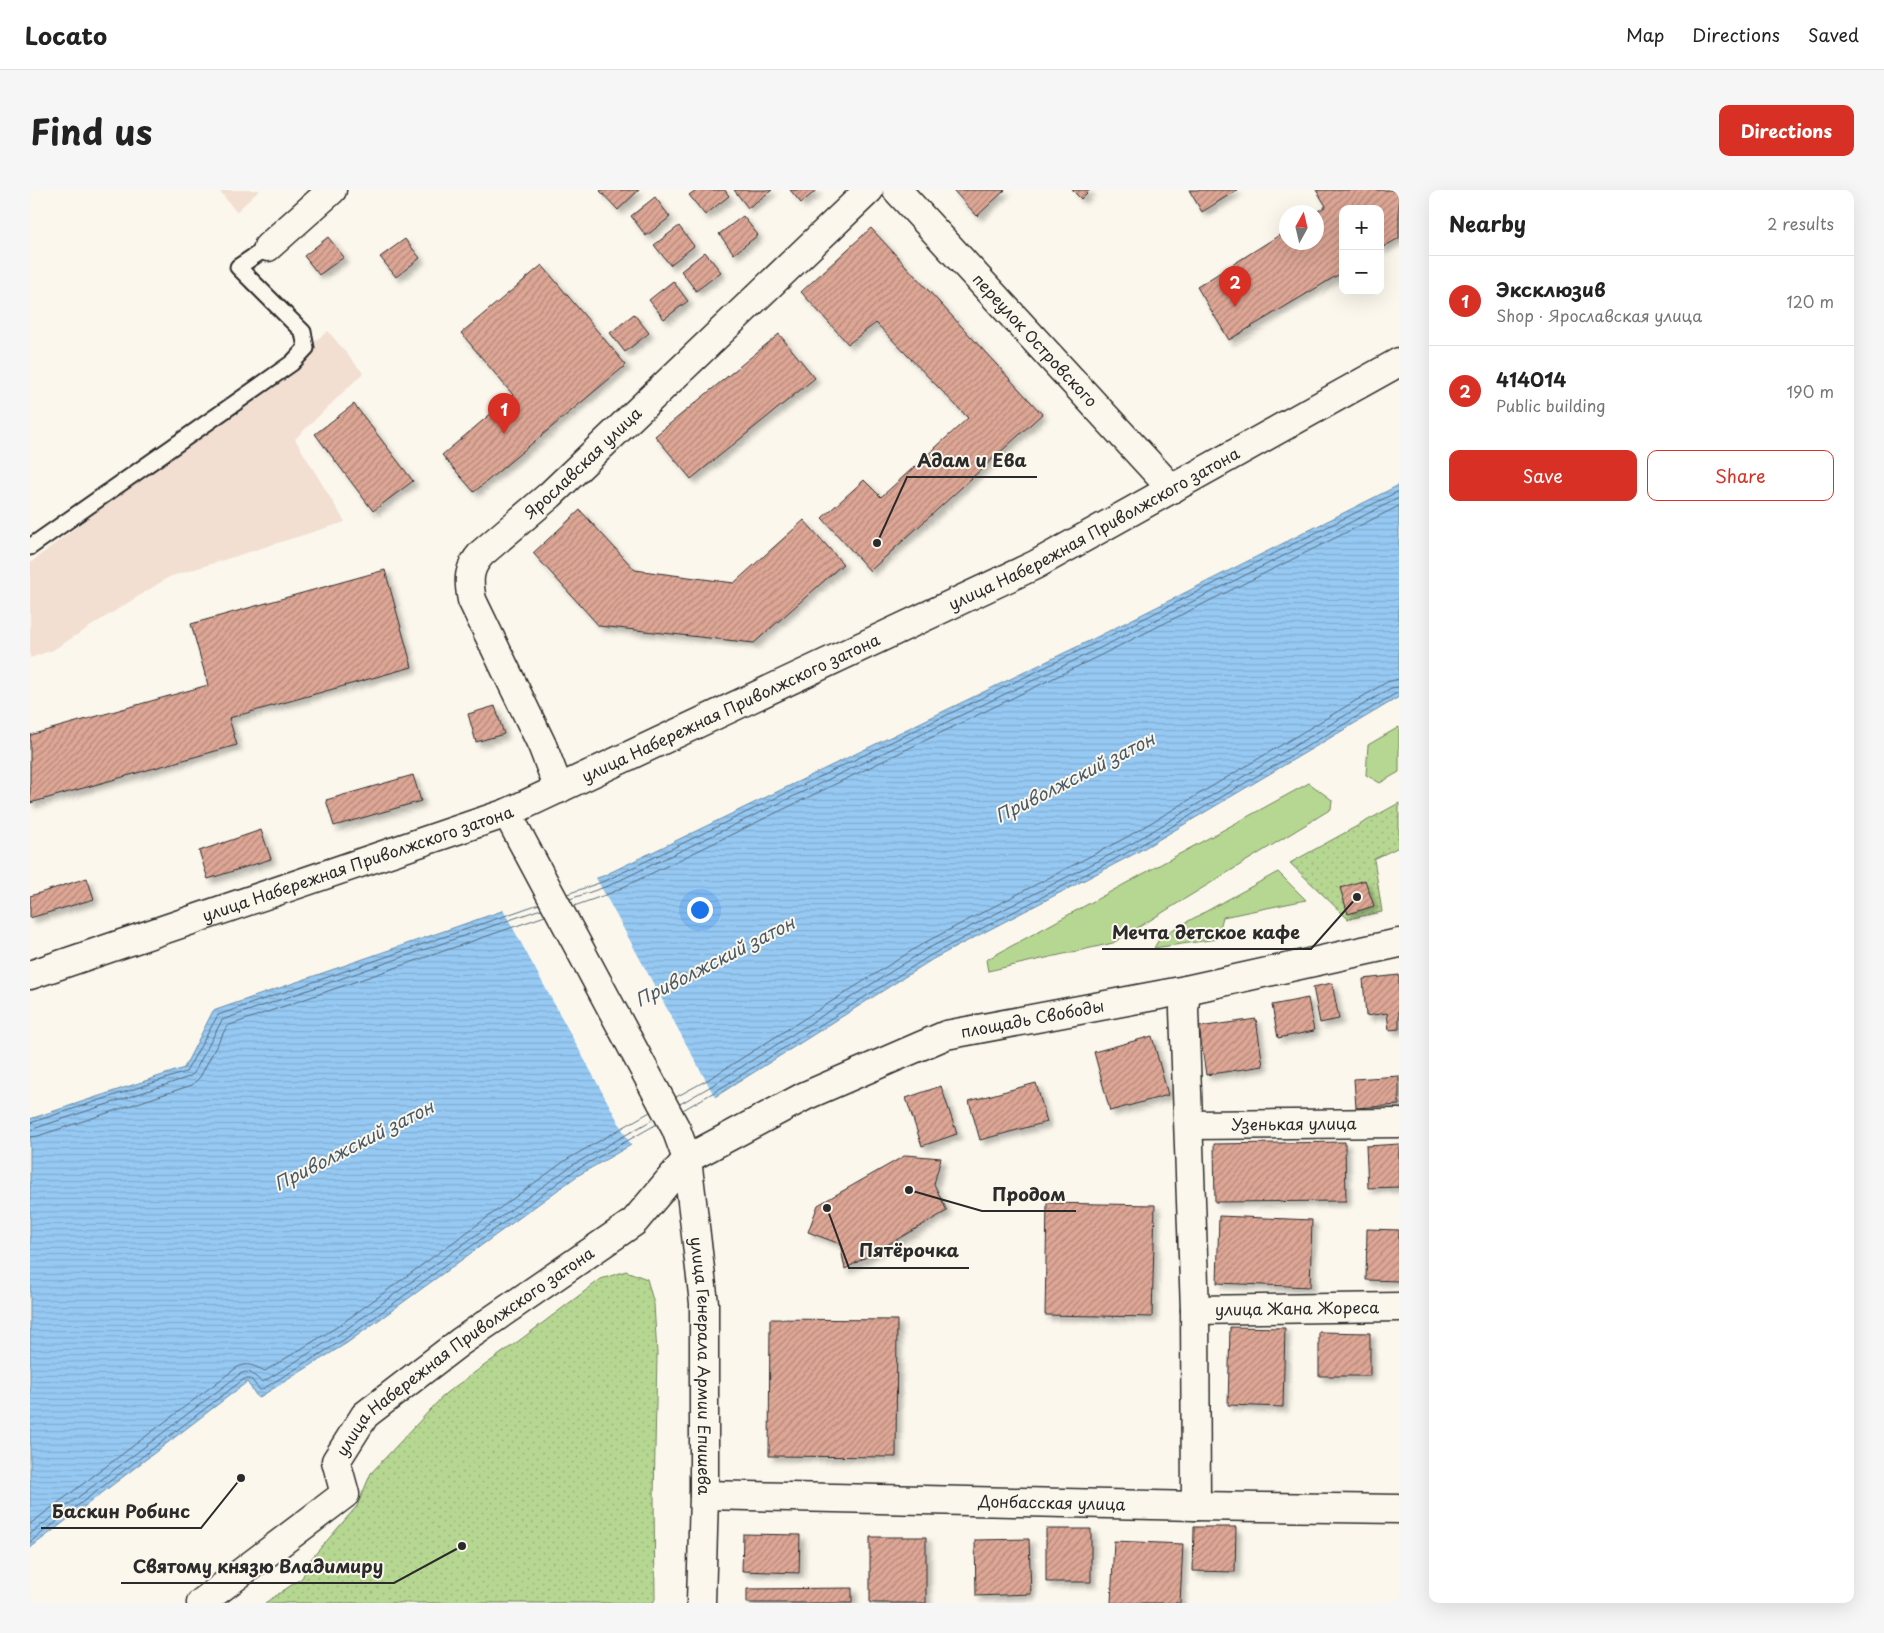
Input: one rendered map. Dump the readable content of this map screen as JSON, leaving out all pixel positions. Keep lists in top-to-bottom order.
{
  "streets": {
    "street": [
      "переулок Островского",
      "Ярославская улица",
      "улица Набережная Приволжского затона",
      "площадь Свободы",
      "Узенькая улица",
      "улица Жана Жореса",
      "улица Генерала Армии Епишева",
      "Донбасская улица"
    ]
  },
  "crossings": [
    ["переулок Островского", "улица Набережная Приволжского затона"],
    ["Ярославская улица", "улица Набережная Приволжского затона"],
    ["улица Набережная Приволжского затона", "площадь Свободы"],
    ["улица Набережная Приволжского затона", "улица Генерала Армии Епишева"],
    ["площадь Свободы", "улица Генерала Армии Епишева"],
    ["улица Генерала Армии Епишева", "Донбасская улица"]
  ],
  "water": ["Приволжский затон"],
  "places": [
    "Адам и Ева",
    "Мечта детское кафе",
    "Продом",
    "Пятёрочка",
    "Баскин Робинс",
    "Святому князю Владимиру"
  ],
  "north": "top",
  "page": {
    "header": "Locato",
    "nav": ["Map", "Directions", "Saved"],
    "title": "Find us",
    "buttons": [
      "Directions",
      ["Save", "Share"]
    ],
    "heading": ["Nearby", "2 results"],
    "map_buttons": ["+", "−"],
    "list": [
      {
        "mark": "1",
        "name": "Эксклюзив",
        "note": "Shop · Ярославская улица",
        "value": "120 m"
      },
      {
        "mark": "2",
        "name": "414014",
        "note": "Public building",
        "value": "190 m"
      }
    ],
    "pins": ["2", "1"]
  }
}
